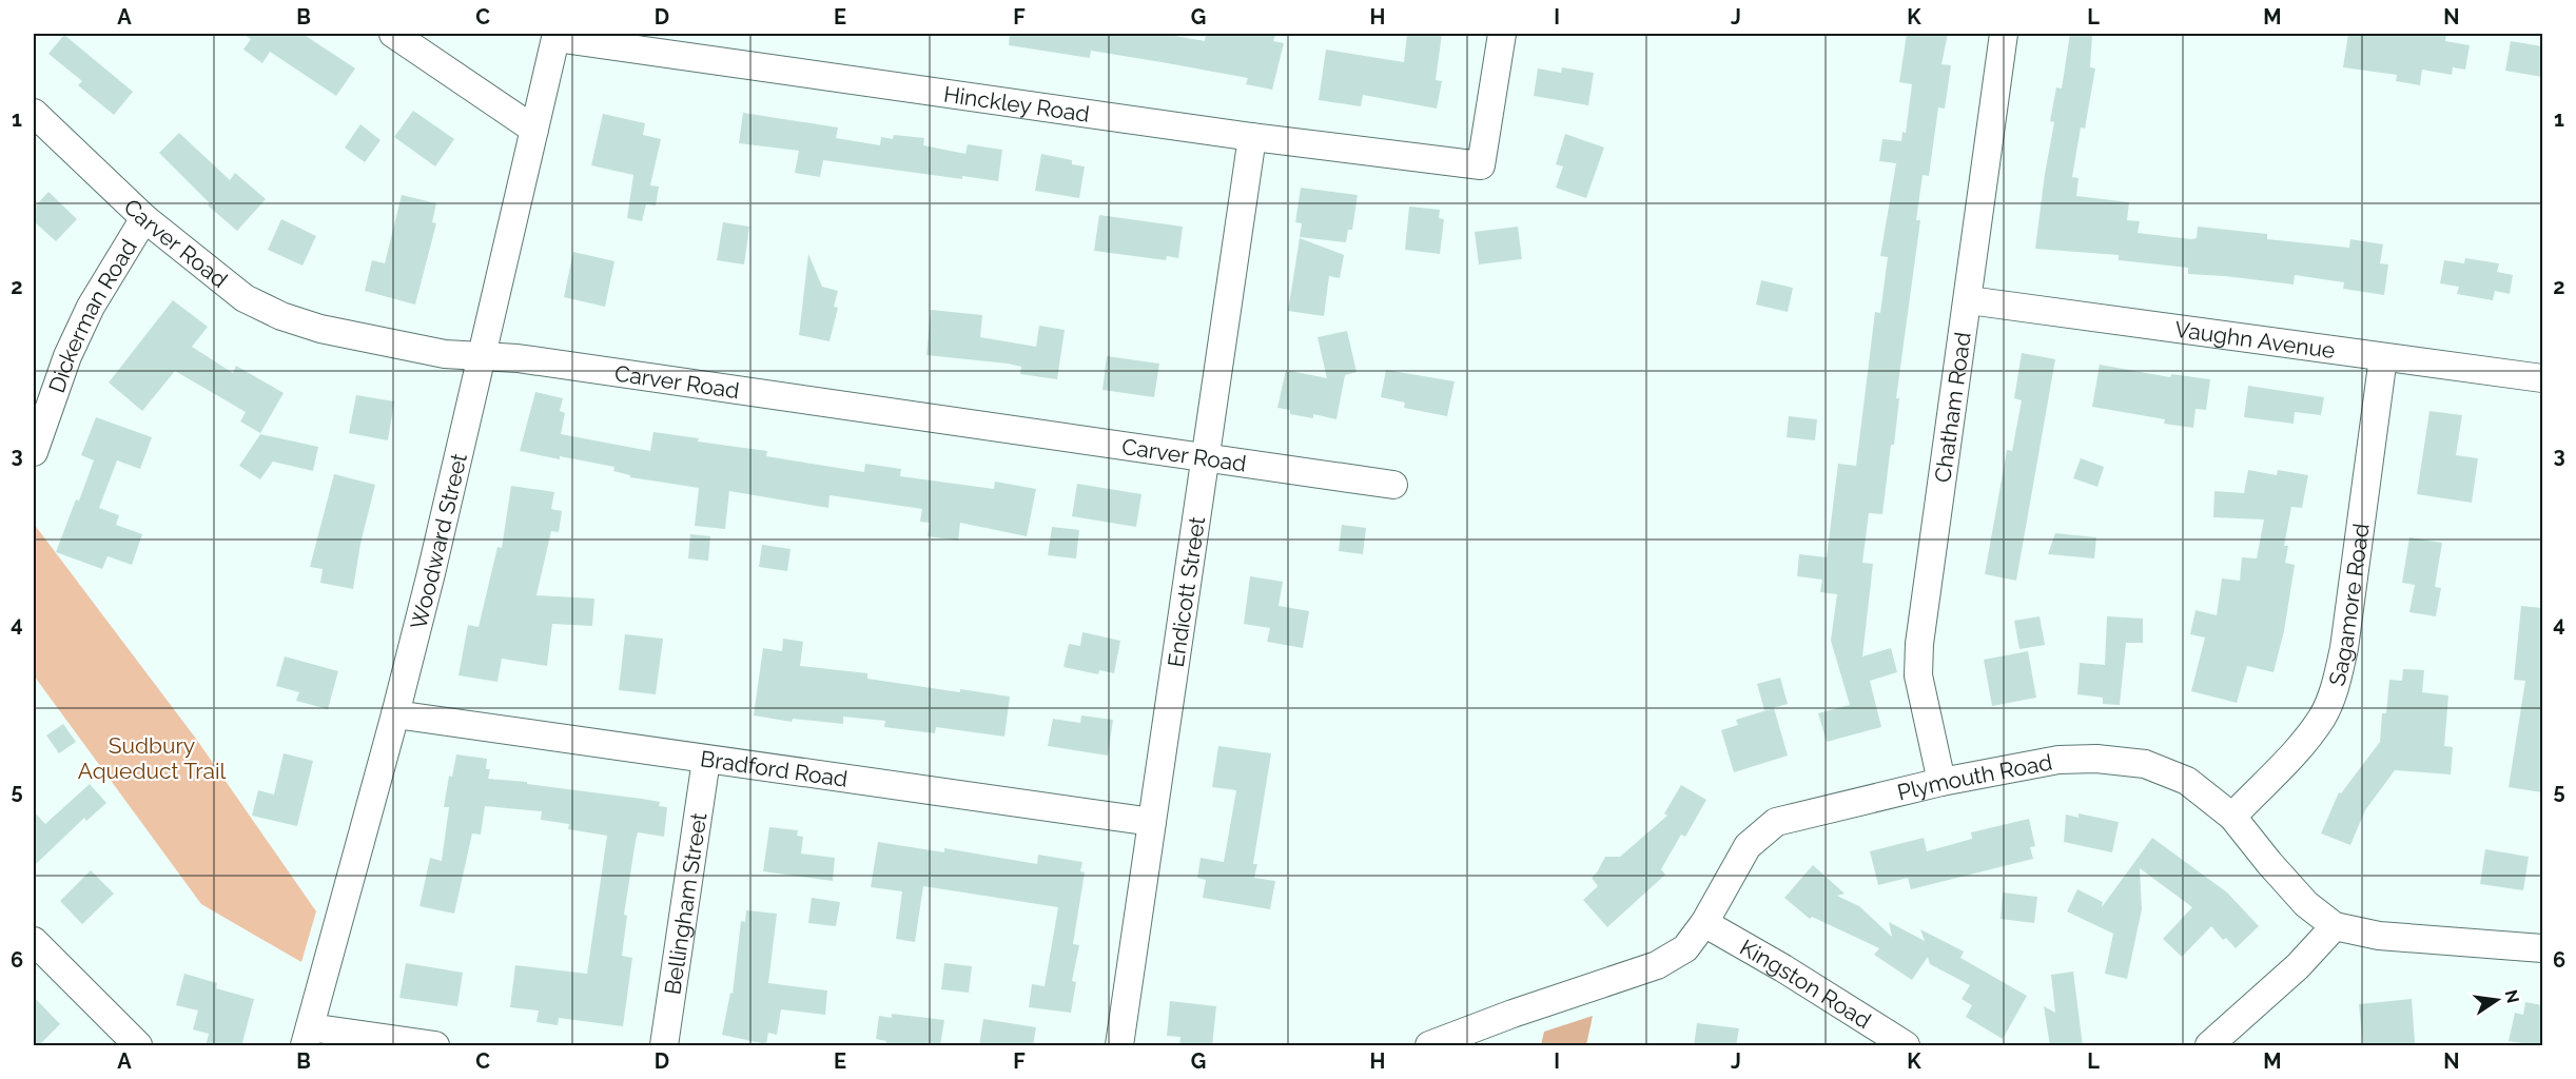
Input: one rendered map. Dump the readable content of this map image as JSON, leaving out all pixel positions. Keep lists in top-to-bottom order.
{
  "streets": {
    "street": [
      "Hinckley Road",
      "Carver Road",
      "Dickerman Road",
      "Vaughn Avenue",
      "Chatham Road",
      "Woodward Street",
      "Endicott Street",
      "Sagamore Road",
      "Bradford Road",
      "Plymouth Road",
      "Bellingham Street",
      "Kingston Road"
    ]
  },
  "crossings": [
    ["Hinckley Road", "Woodward Street"],
    ["Hinckley Road", "Endicott Street"],
    ["Carver Road", "Dickerman Road"],
    ["Carver Road", "Woodward Street"],
    ["Carver Road", "Endicott Street"],
    ["Vaughn Avenue", "Chatham Road"],
    ["Vaughn Avenue", "Sagamore Road"],
    ["Chatham Road", "Plymouth Road"],
    ["Woodward Street", "Bradford Road"],
    ["Endicott Street", "Bradford Road"],
    ["Sagamore Road", "Plymouth Road"],
    ["Bradford Road", "Bellingham Street"],
    ["Plymouth Road", "Kingston Road"]
  ],
  "parks": ["Sudbury Aqueduct Trail"],
  "north": "right",
  "grid": {
    "columns": [
      "A",
      "B",
      "C",
      "D",
      "E",
      "F",
      "G",
      "H",
      "I",
      "J",
      "K",
      "L",
      "M",
      "N"
    ],
    "rows": [
      "1",
      "2",
      "3",
      "4",
      "5",
      "6"
    ]
  }
}
